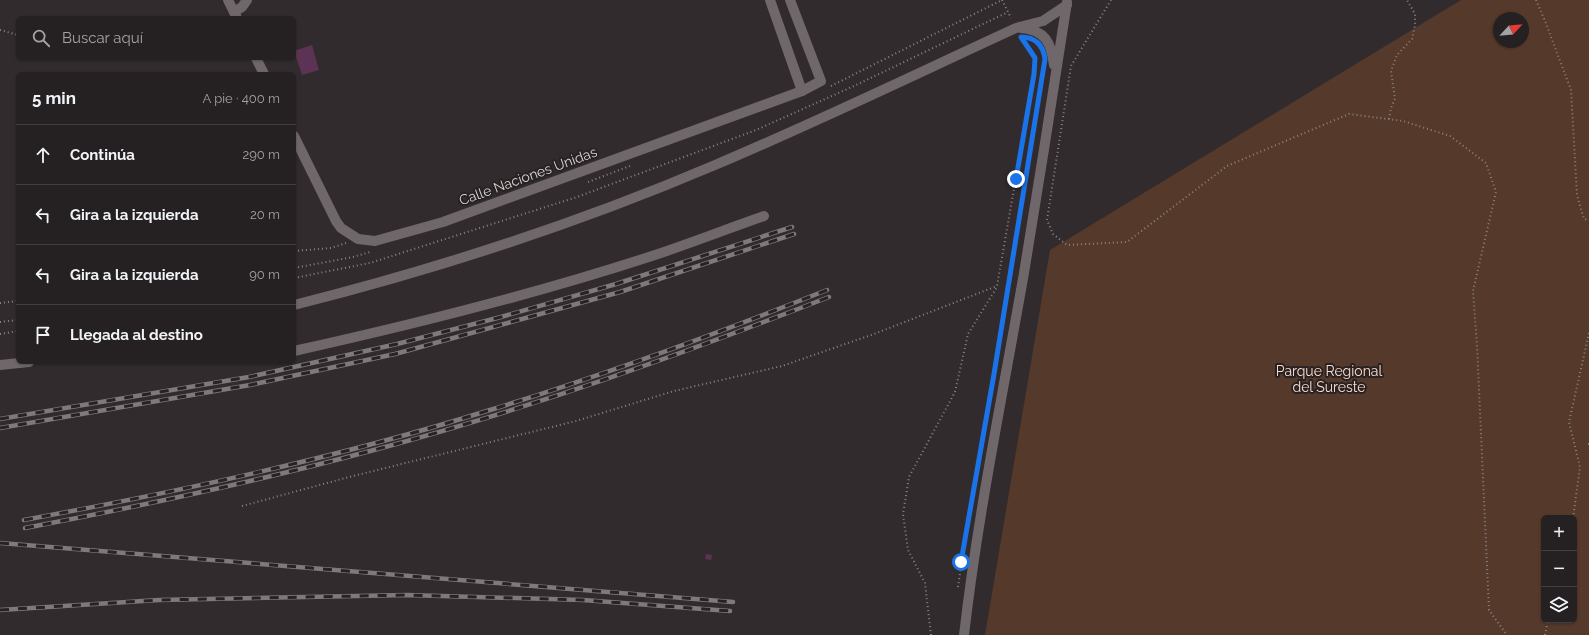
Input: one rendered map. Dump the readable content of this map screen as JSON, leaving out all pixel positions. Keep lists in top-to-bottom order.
{
  "streets": {
    "street": ["Calle Naciones Unidas"]
  },
  "parks": ["Parque Regional del Sureste"],
  "north": "top right",
  "page": {
    "search": "Buscar aquí",
    "heading": ["5 min", "A pie · 400 m"],
    "list": [
      ["Continúa", "290 m"],
      ["Gira a la izquierda", "20 m"],
      ["Gira a la izquierda", "90 m"],
      "Llegada al destino"
    ],
    "map_buttons": ["+", "−"]
  }
}
